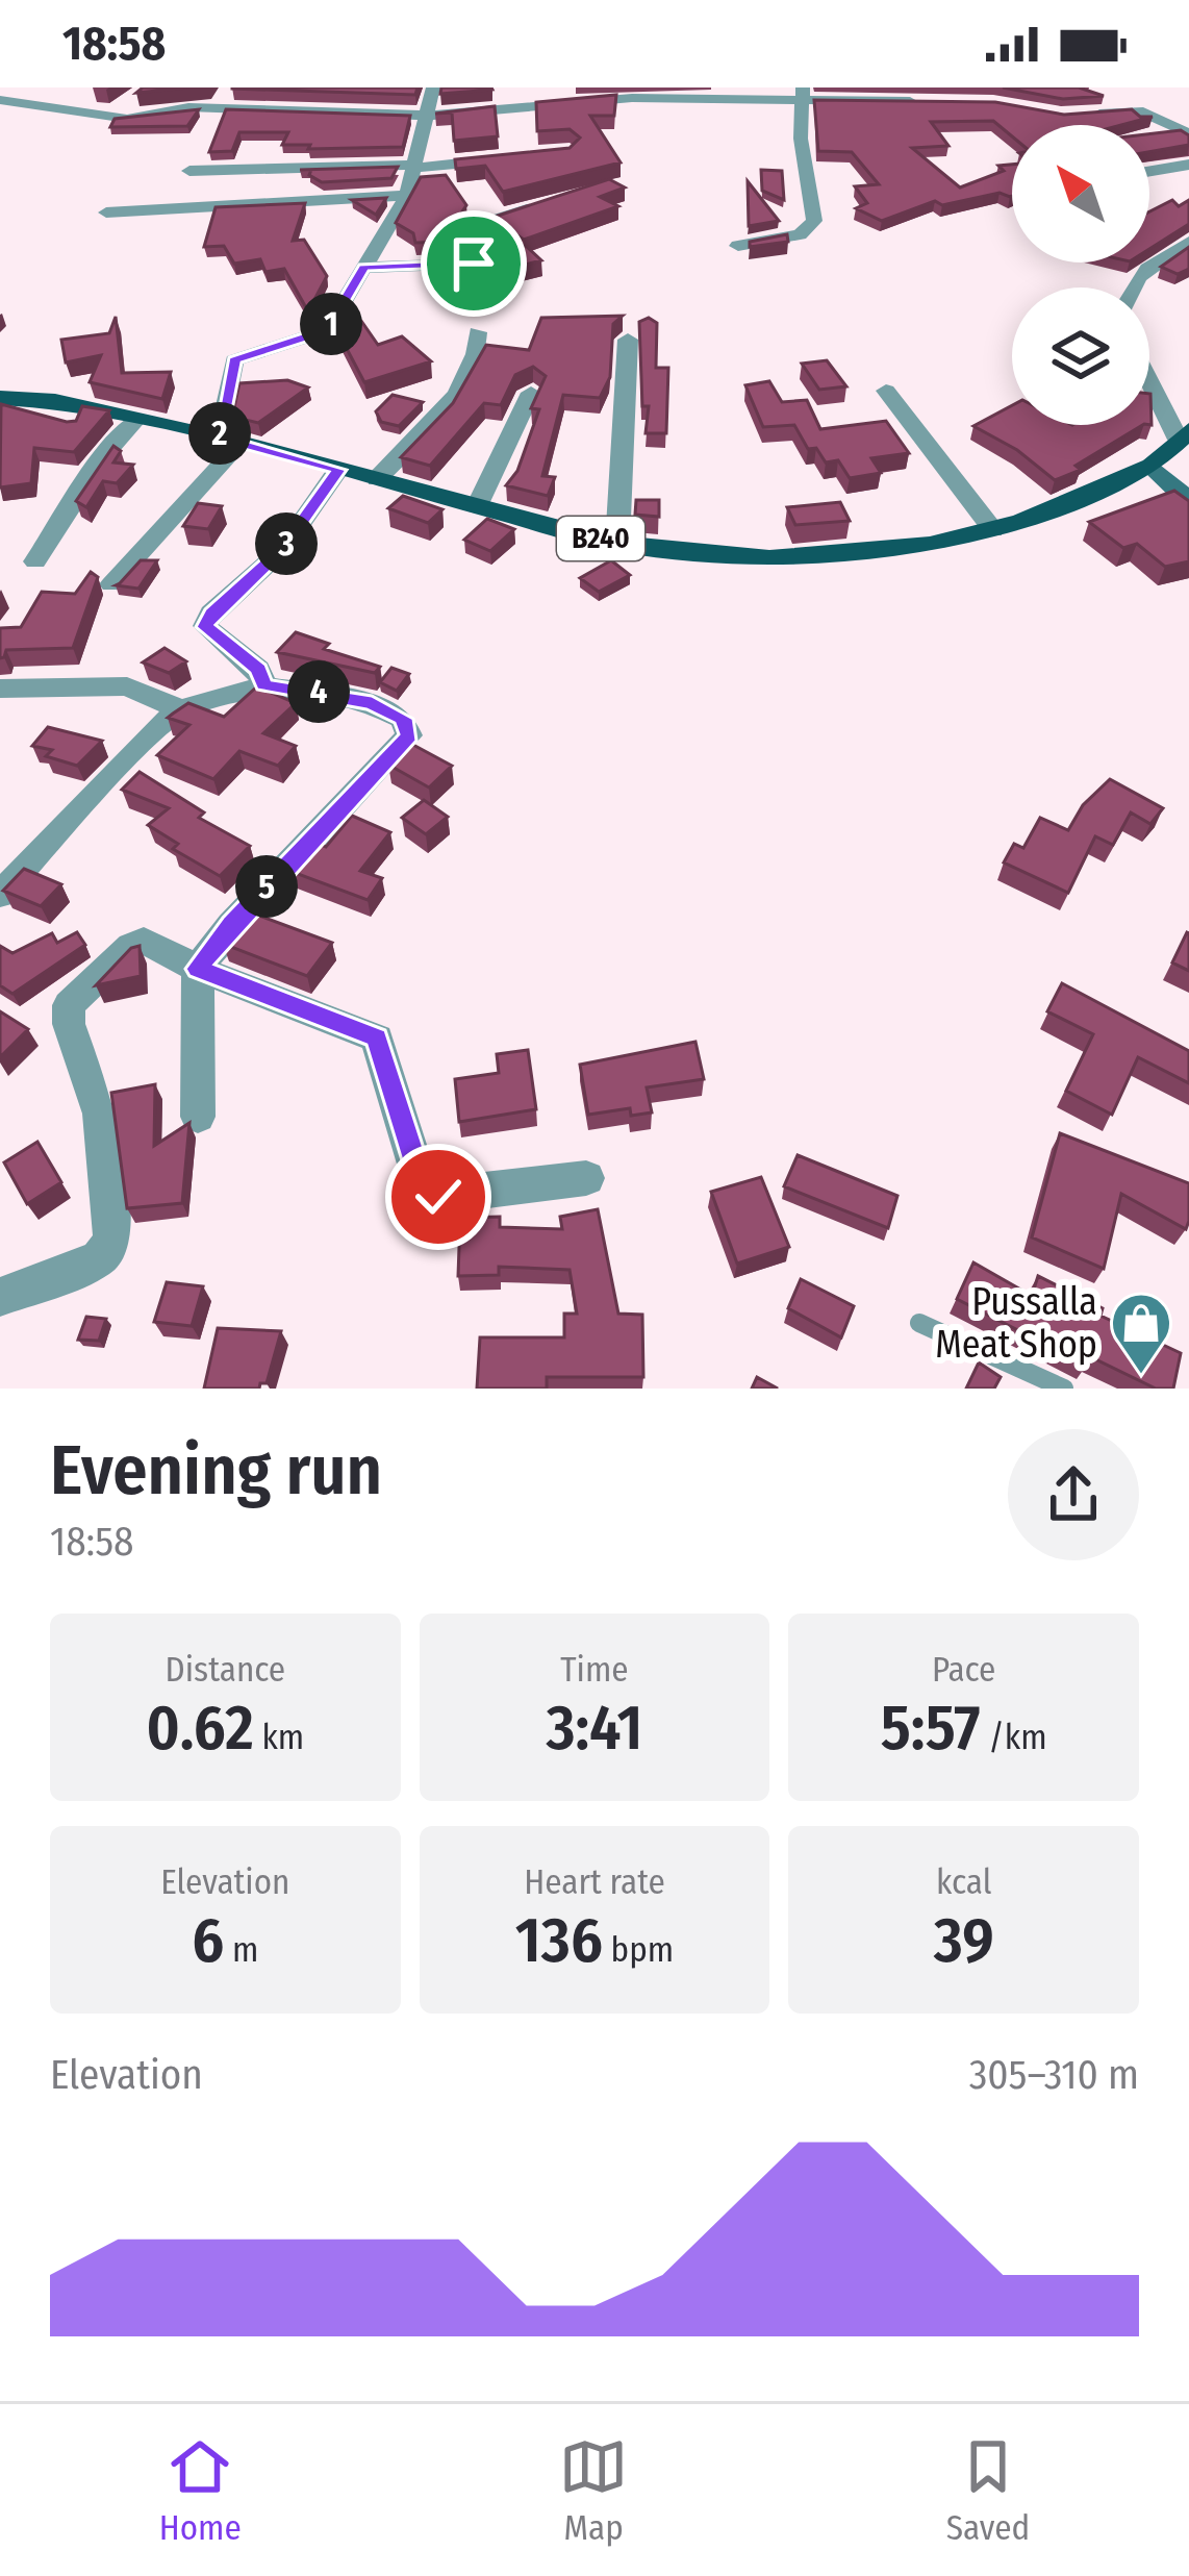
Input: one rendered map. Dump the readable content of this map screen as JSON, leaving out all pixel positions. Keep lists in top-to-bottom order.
{
  "streets": {
    "main road": ["B240"]
  },
  "places": {
    "shop": ["Pussalla Meat Shop"]
  },
  "north": "top left",
  "page": {
    "status": "18:58",
    "pins": [
      "1",
      "2",
      "3",
      "4",
      "5"
    ],
    "heading": ["Evening run", "18:58"],
    "stats": [
      ["Distance", "0.62 km"],
      ["Time", "3:41"],
      ["Pace", "5:57 /km"],
      ["Elevation", "6 m"],
      ["Heart rate", "136 bpm"],
      ["kcal", "39"]
    ],
    "chart": ["Elevation", "305–310 m"],
    "tabs": ["Home", "Map", "Saved"]
  }
}
